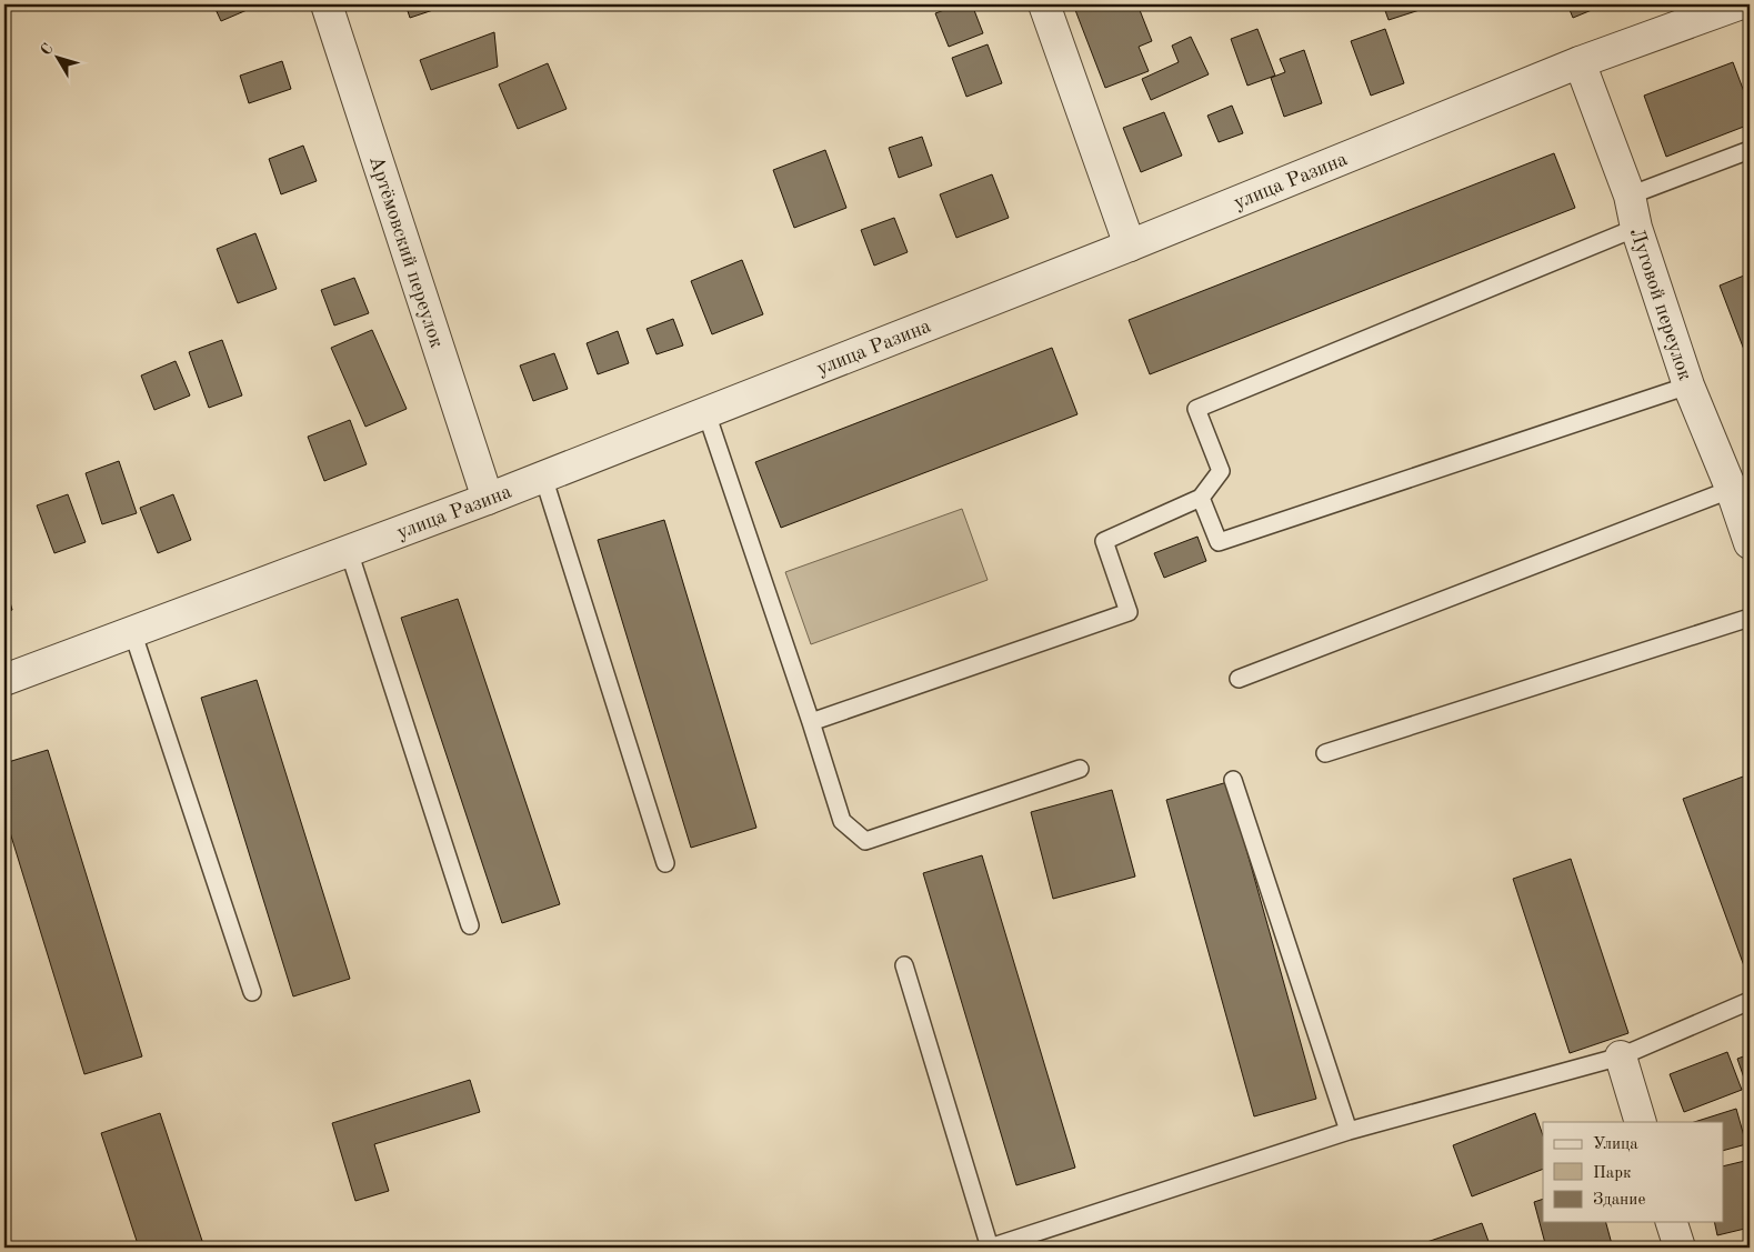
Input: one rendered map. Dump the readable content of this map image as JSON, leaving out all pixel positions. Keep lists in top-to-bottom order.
{
  "streets": {
    "street": ["улица Разина", "Артёмовский переулок", "Луговой переулок"]
  },
  "crossings": [
    ["улица Разина", "Артёмовский переулок"],
    ["улица Разина", "Луговой переулок"]
  ],
  "legend": ["Улица", "Парк", "Здание"],
  "north": "top left"
}
